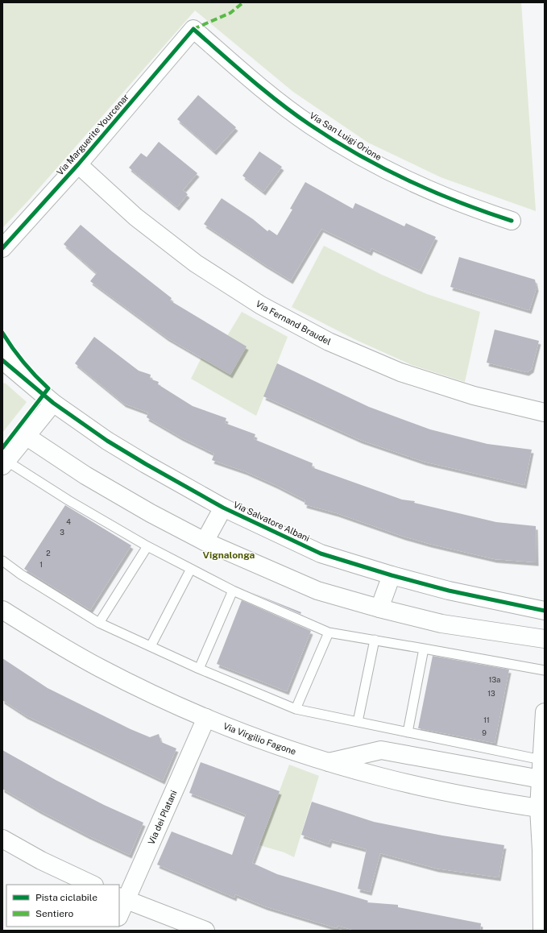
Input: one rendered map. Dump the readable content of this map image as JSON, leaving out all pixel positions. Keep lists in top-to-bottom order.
{
  "streets": {
    "street": [
      "Via Marguerite Yourcenar",
      "Via San Luigi Orione",
      "Via Fernand Braudel",
      "Via Salvatore Albani",
      "Via Virgilio Fagone",
      "Via dei Platani"
    ]
  },
  "crossings": [
    ["Via Marguerite Yourcenar", "Via San Luigi Orione"],
    ["Via Marguerite Yourcenar", "Via Fernand Braudel"],
    ["Via Virgilio Fagone", "Via dei Platani"]
  ],
  "districts": ["Vignalonga"],
  "house_numbers": [
    "4",
    "3",
    "2",
    "1",
    "13a",
    "13",
    "11",
    "9"
  ],
  "legend": ["Pista ciclabile", "Sentiero"]
}
